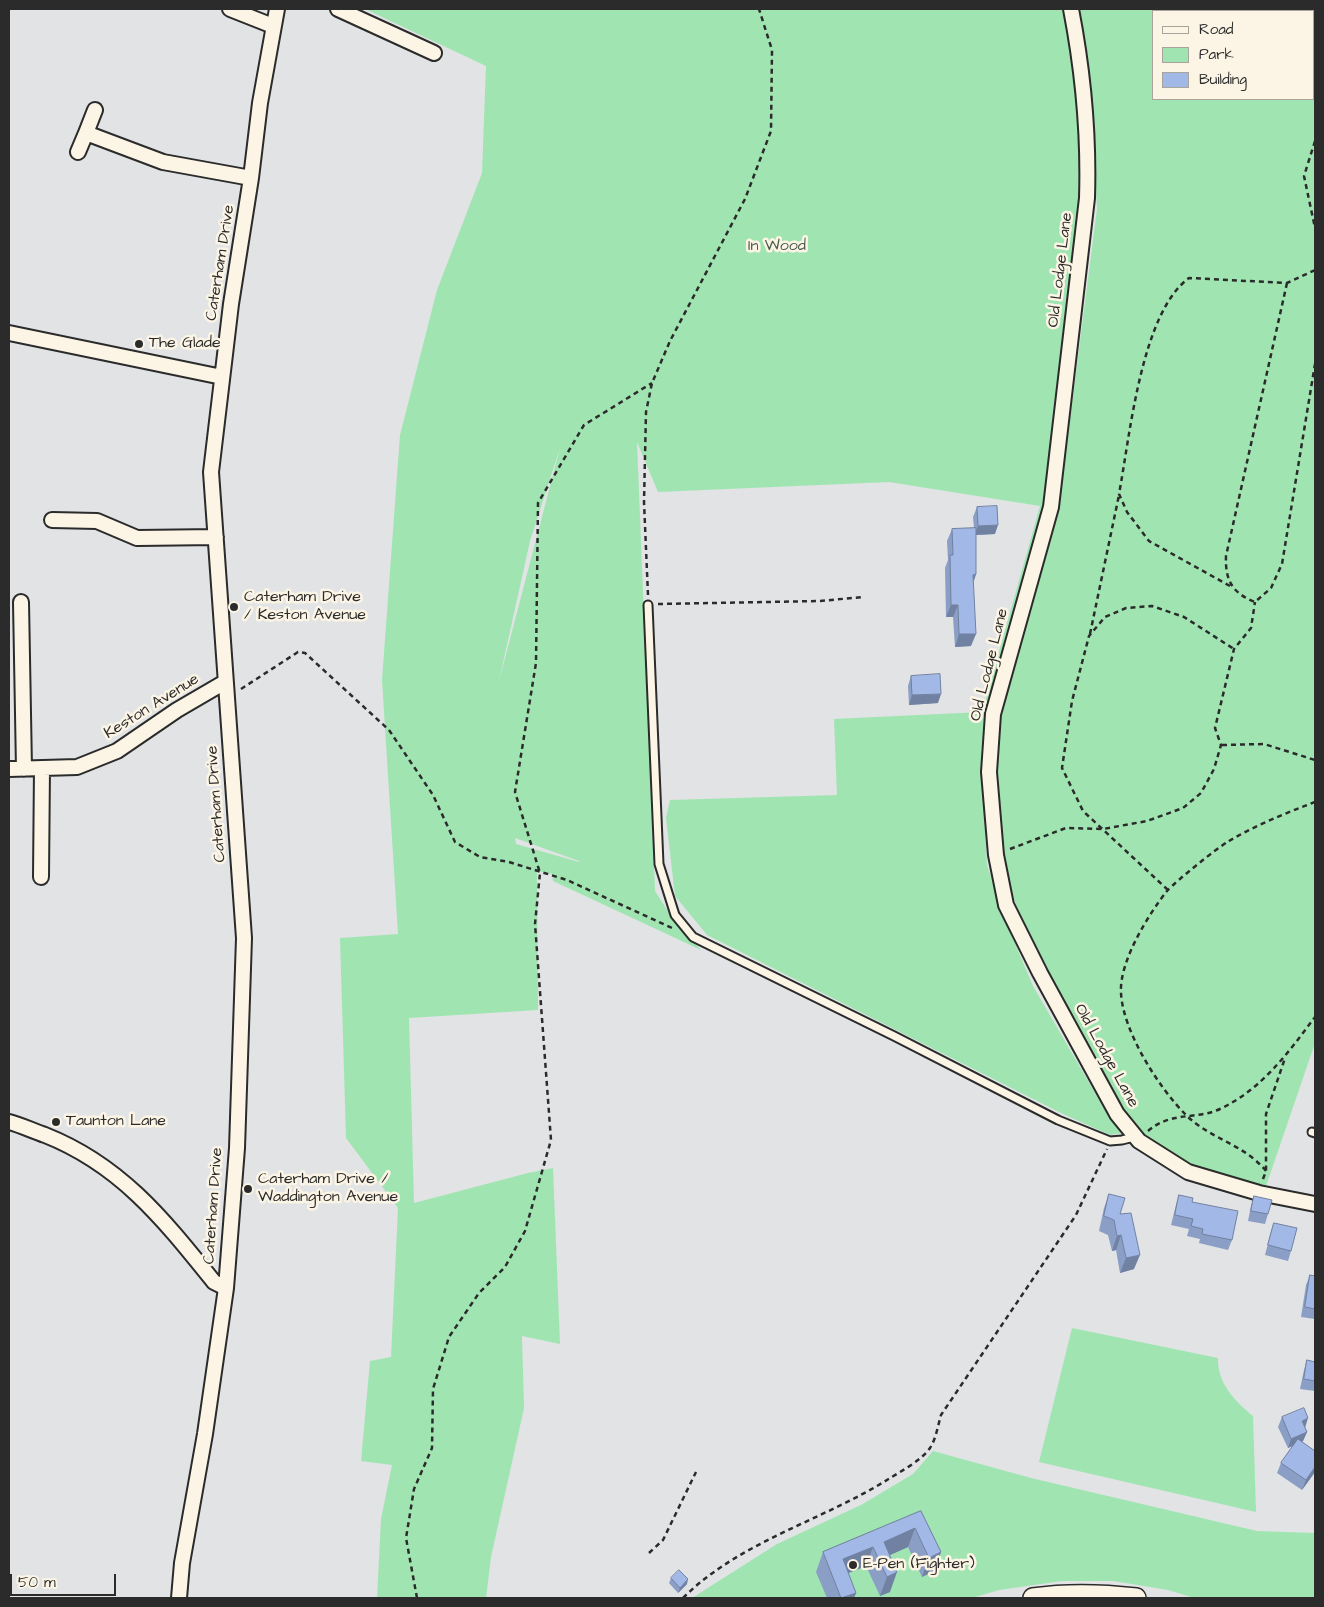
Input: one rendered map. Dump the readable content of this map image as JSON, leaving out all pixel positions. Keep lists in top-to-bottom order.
{
  "streets": {
    "street": ["Caterham Drive", "Old Lodge Lane", "Keston Avenue"]
  },
  "crossings": [
    ["Caterham Drive", "Keston Avenue"]
  ],
  "parks": ["In Wood"],
  "places": [
    "The Glade",
    "Caterham Drive / Keston Avenue",
    "Taunton Lane",
    "Caterham Drive / Waddington Avenue",
    "E-Pen (Fighter)"
  ],
  "legend": ["Road", "Park", "Building"],
  "scale_bar": "50 m"
}
